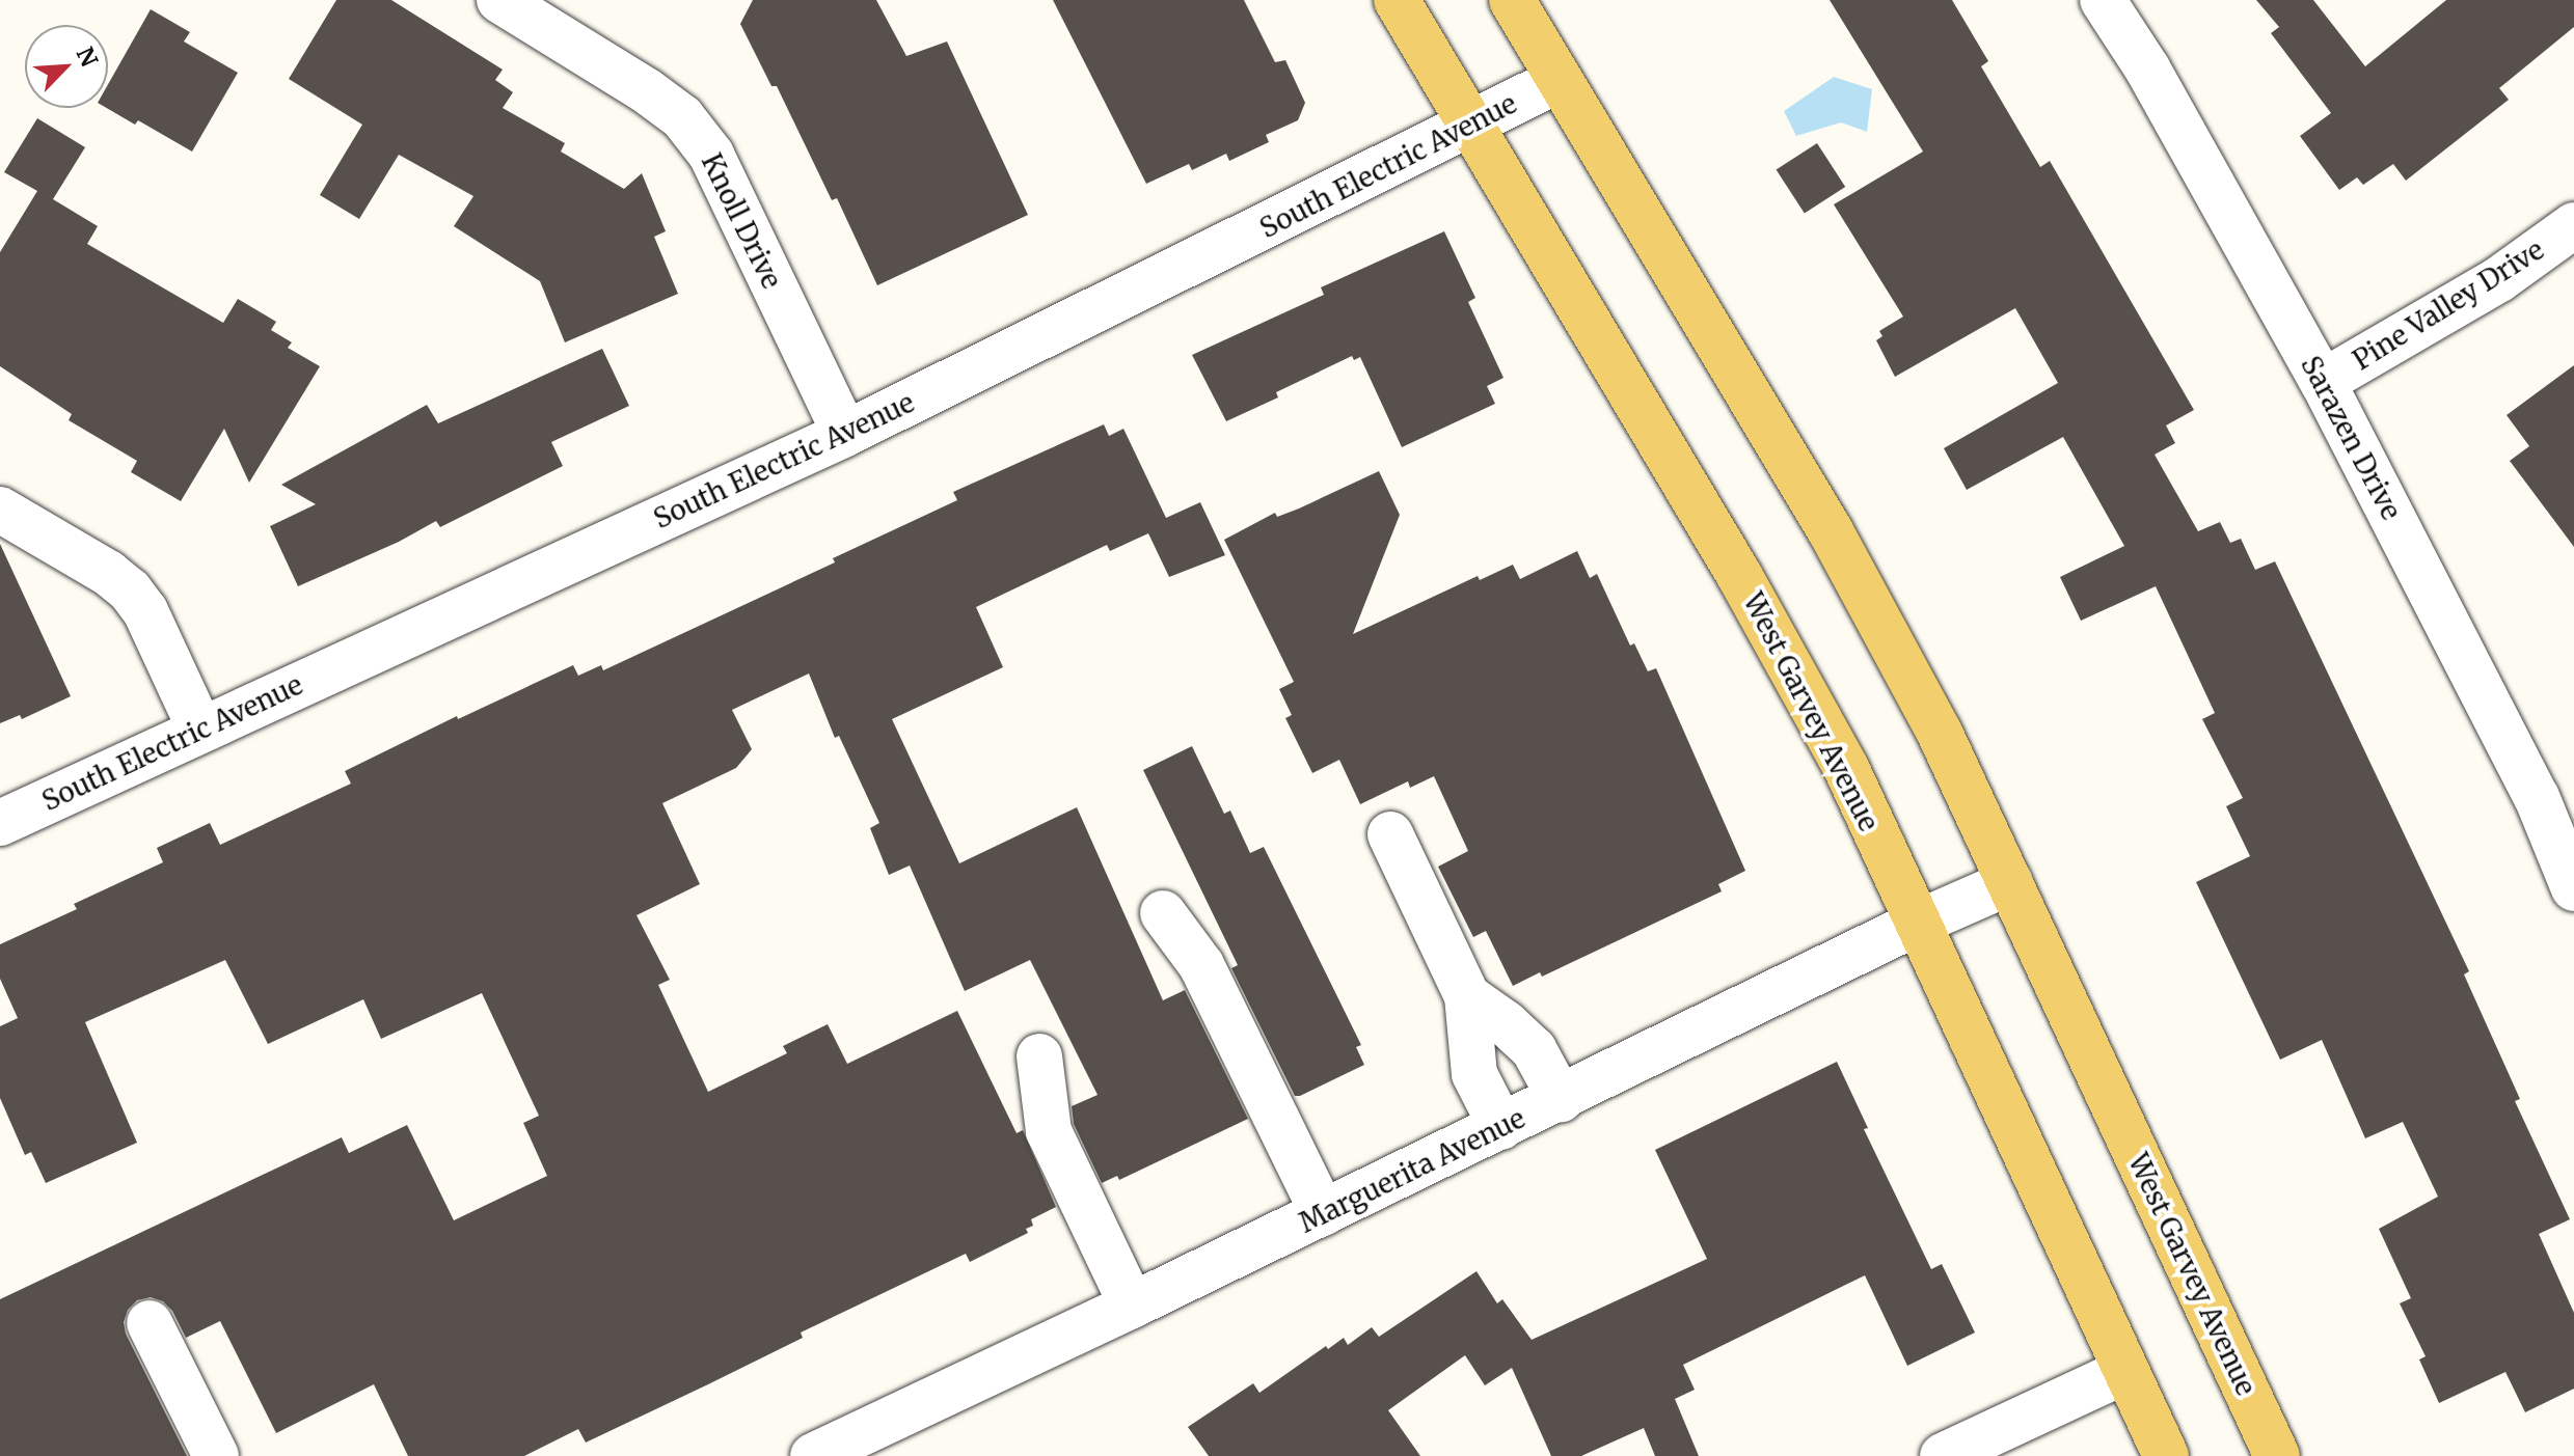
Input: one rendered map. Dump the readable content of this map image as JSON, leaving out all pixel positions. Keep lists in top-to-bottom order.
{
  "streets": {
    "main road": ["West Garvey Avenue"],
    "street": [
      "South Electric Avenue",
      "Knoll Drive",
      "Pine Valley Drive",
      "Sarazen Drive",
      "Marguerita Avenue"
    ]
  },
  "crossings": [
    ["South Electric Avenue", "Knoll Drive"],
    ["South Electric Avenue", "West Garvey Avenue"],
    ["Pine Valley Drive", "Sarazen Drive"],
    ["West Garvey Avenue", "Marguerita Avenue"]
  ],
  "north": "top right"
}
